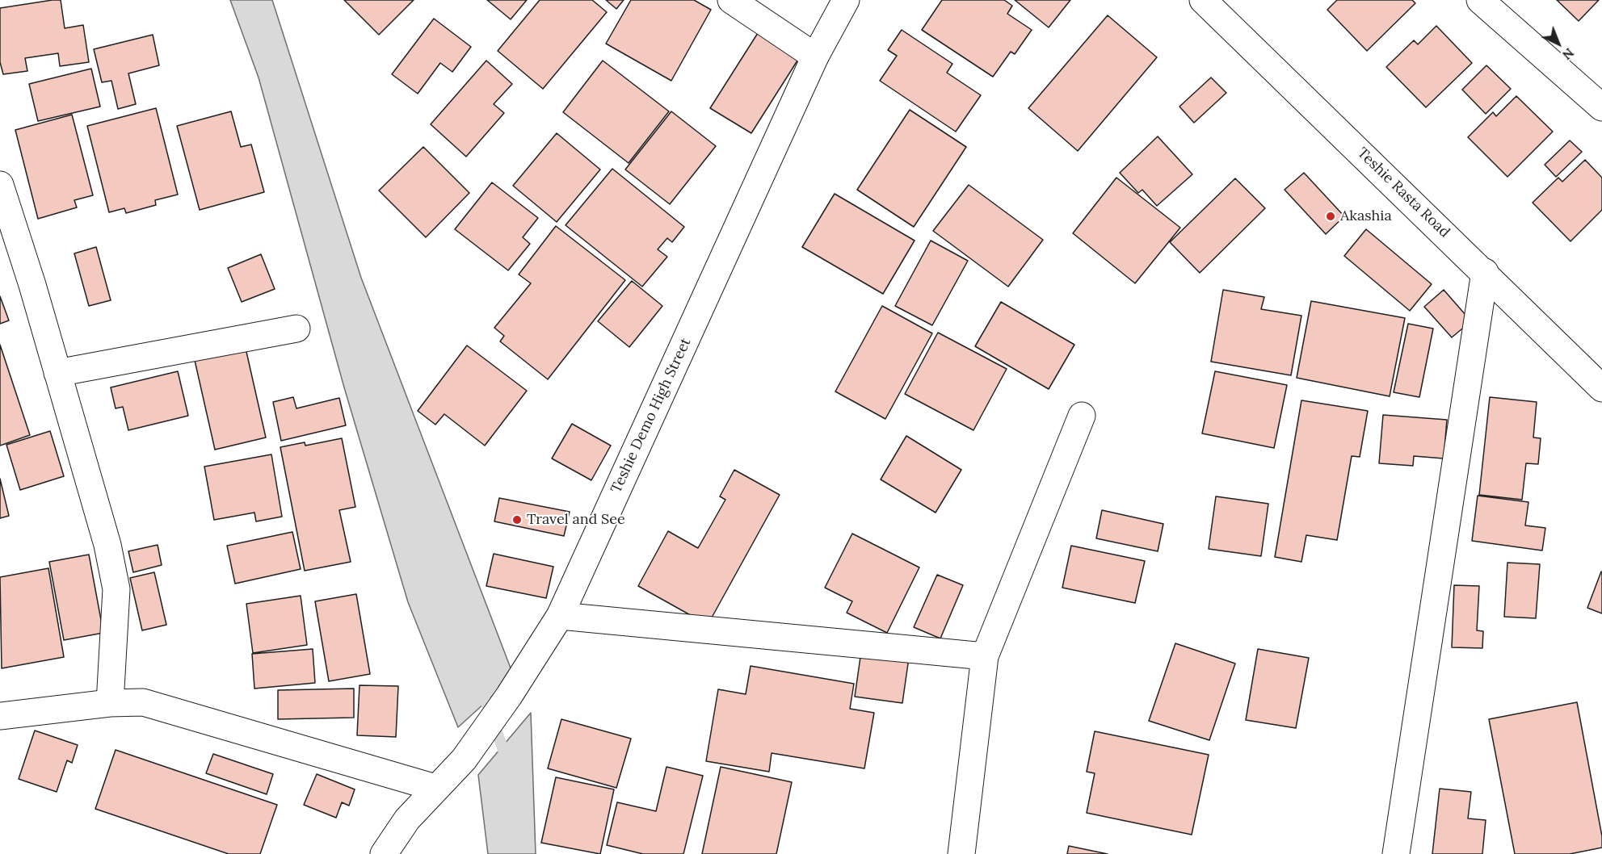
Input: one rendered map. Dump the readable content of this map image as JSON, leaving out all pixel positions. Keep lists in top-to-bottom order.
{
  "streets": {
    "street": ["Teshie Rasta Road", "Teshie Demo High Street"]
  },
  "places": ["Akashia", "Travel and See"],
  "north": "bottom right"
}
